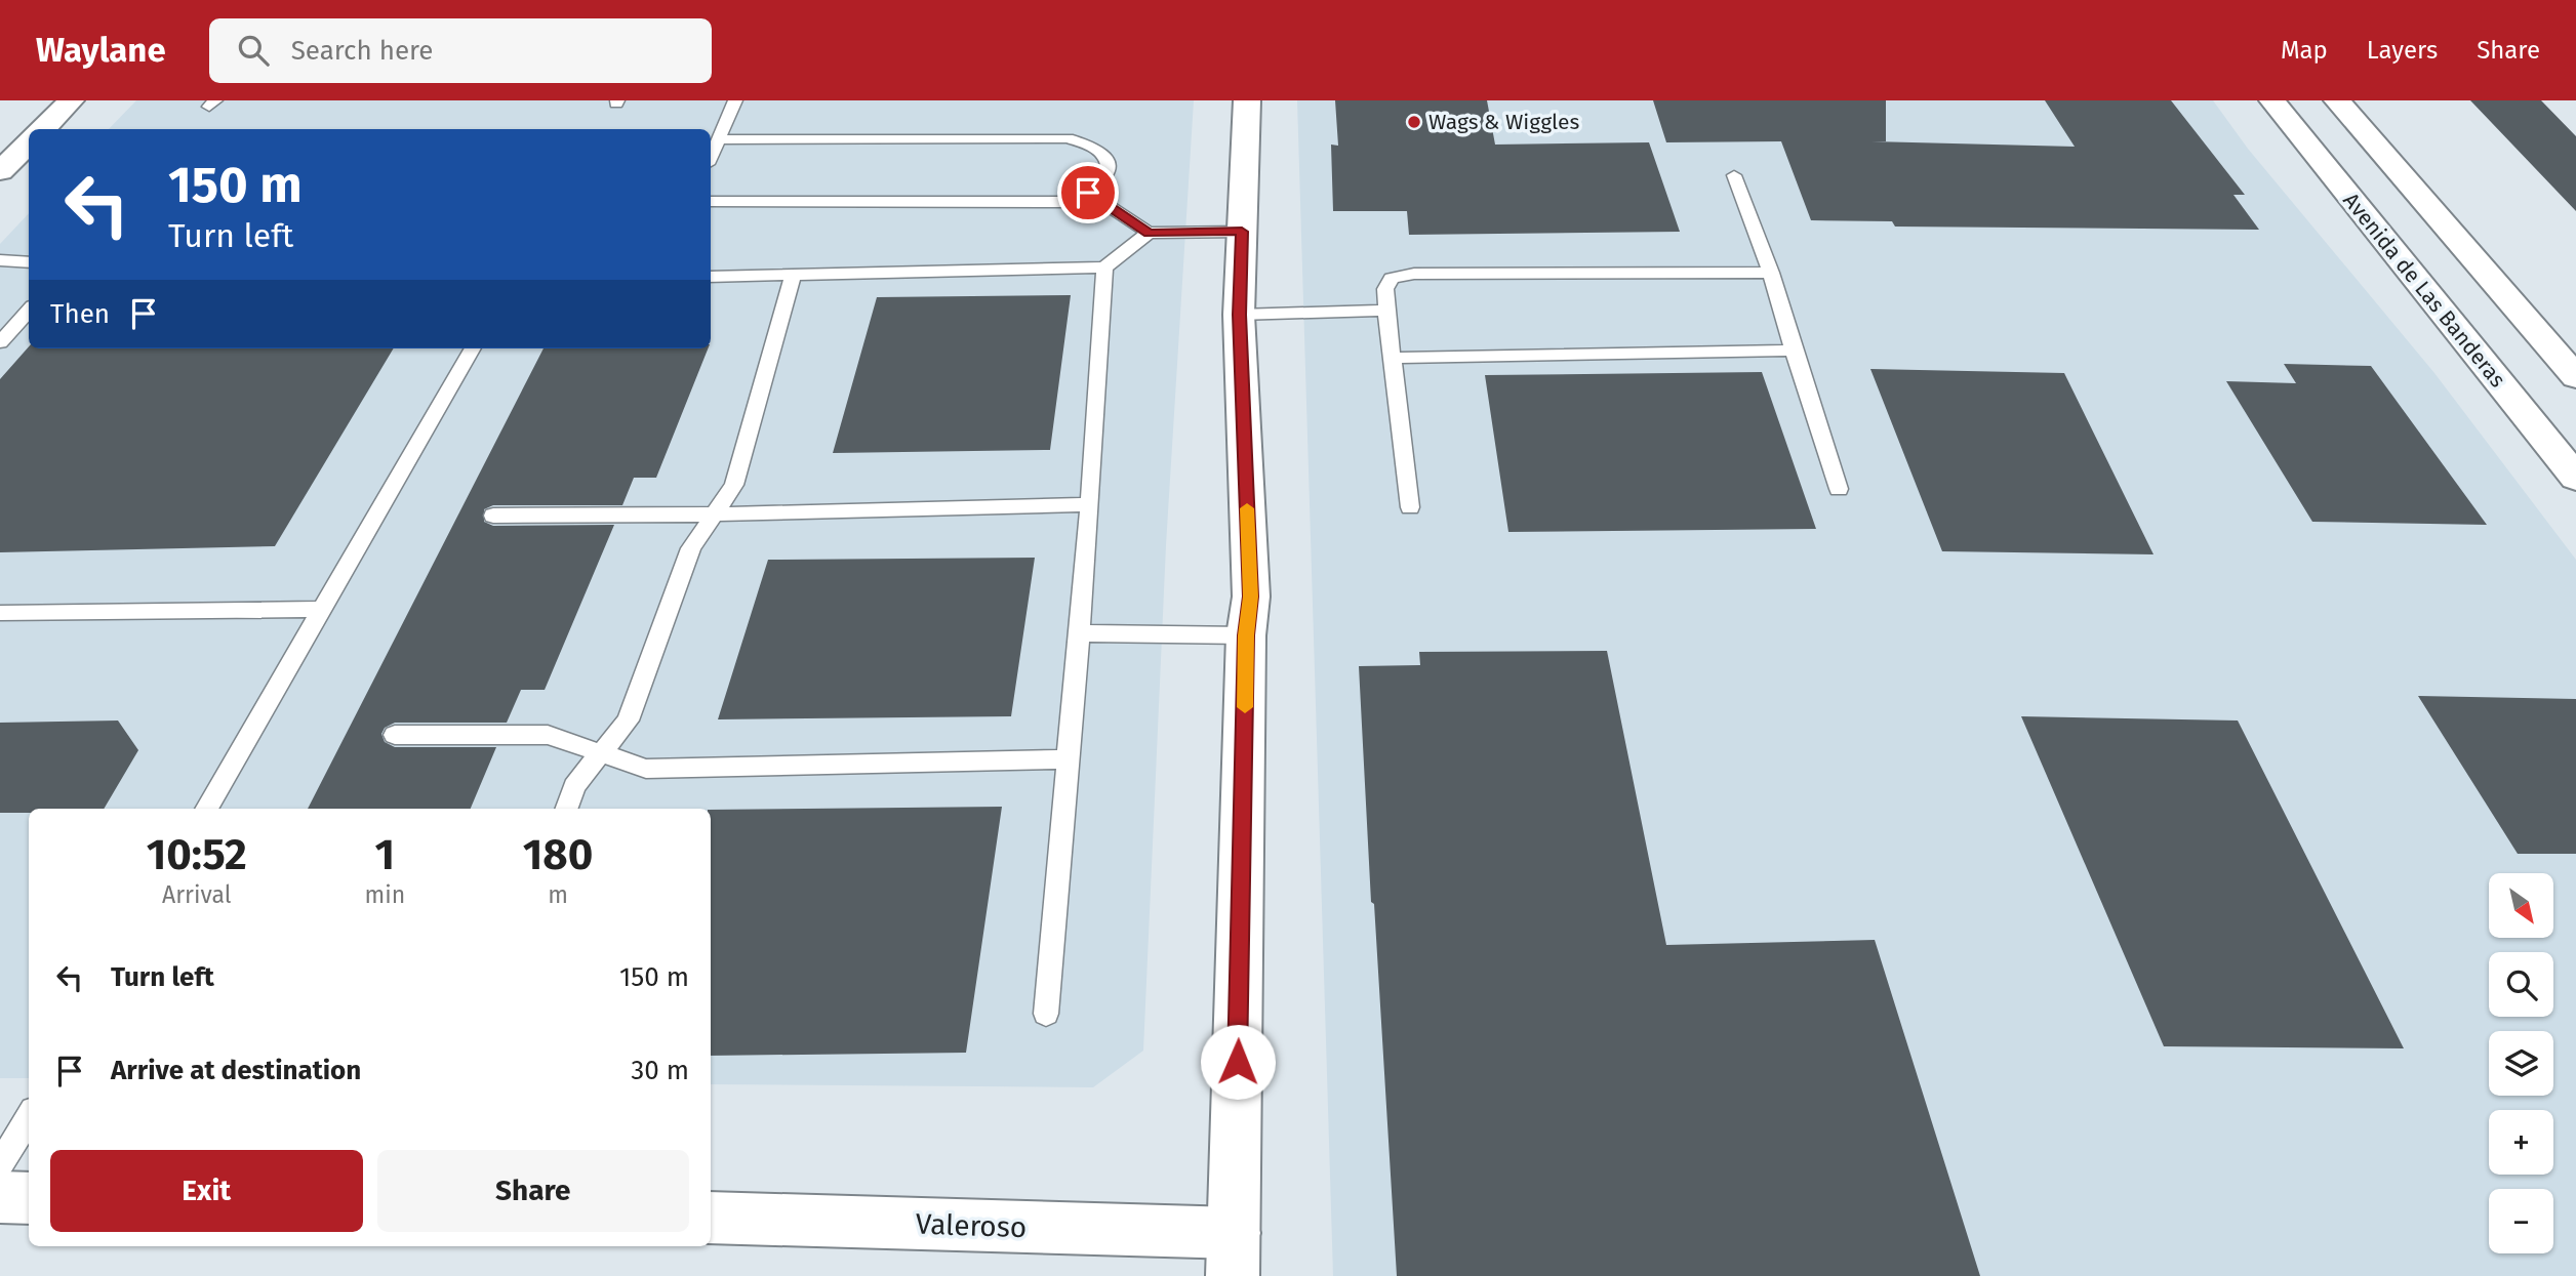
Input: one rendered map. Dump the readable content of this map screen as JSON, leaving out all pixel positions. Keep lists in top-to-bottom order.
{
  "streets": {
    "main road": ["Avenida de Las Banderas", "Valeroso"]
  },
  "places": ["Wags & Wiggles"],
  "north": "bottom right",
  "page": {
    "header": "Waylane",
    "search": "Search here",
    "nav": ["Map", "Layers", "Share"],
    "turn": ["150 m", "Turn left"],
    "then": "Then",
    "eta": [
      "10:52",
      "Arrival",
      "1",
      "min",
      "180",
      "m"
    ],
    "map_buttons": ["+", "−"],
    "list": [
      {
        "name": "Turn left",
        "value": "150 m"
      },
      {
        "name": "Arrive at destination",
        "value": "30 m"
      }
    ],
    "buttons": ["Exit", "Share"]
  }
}
